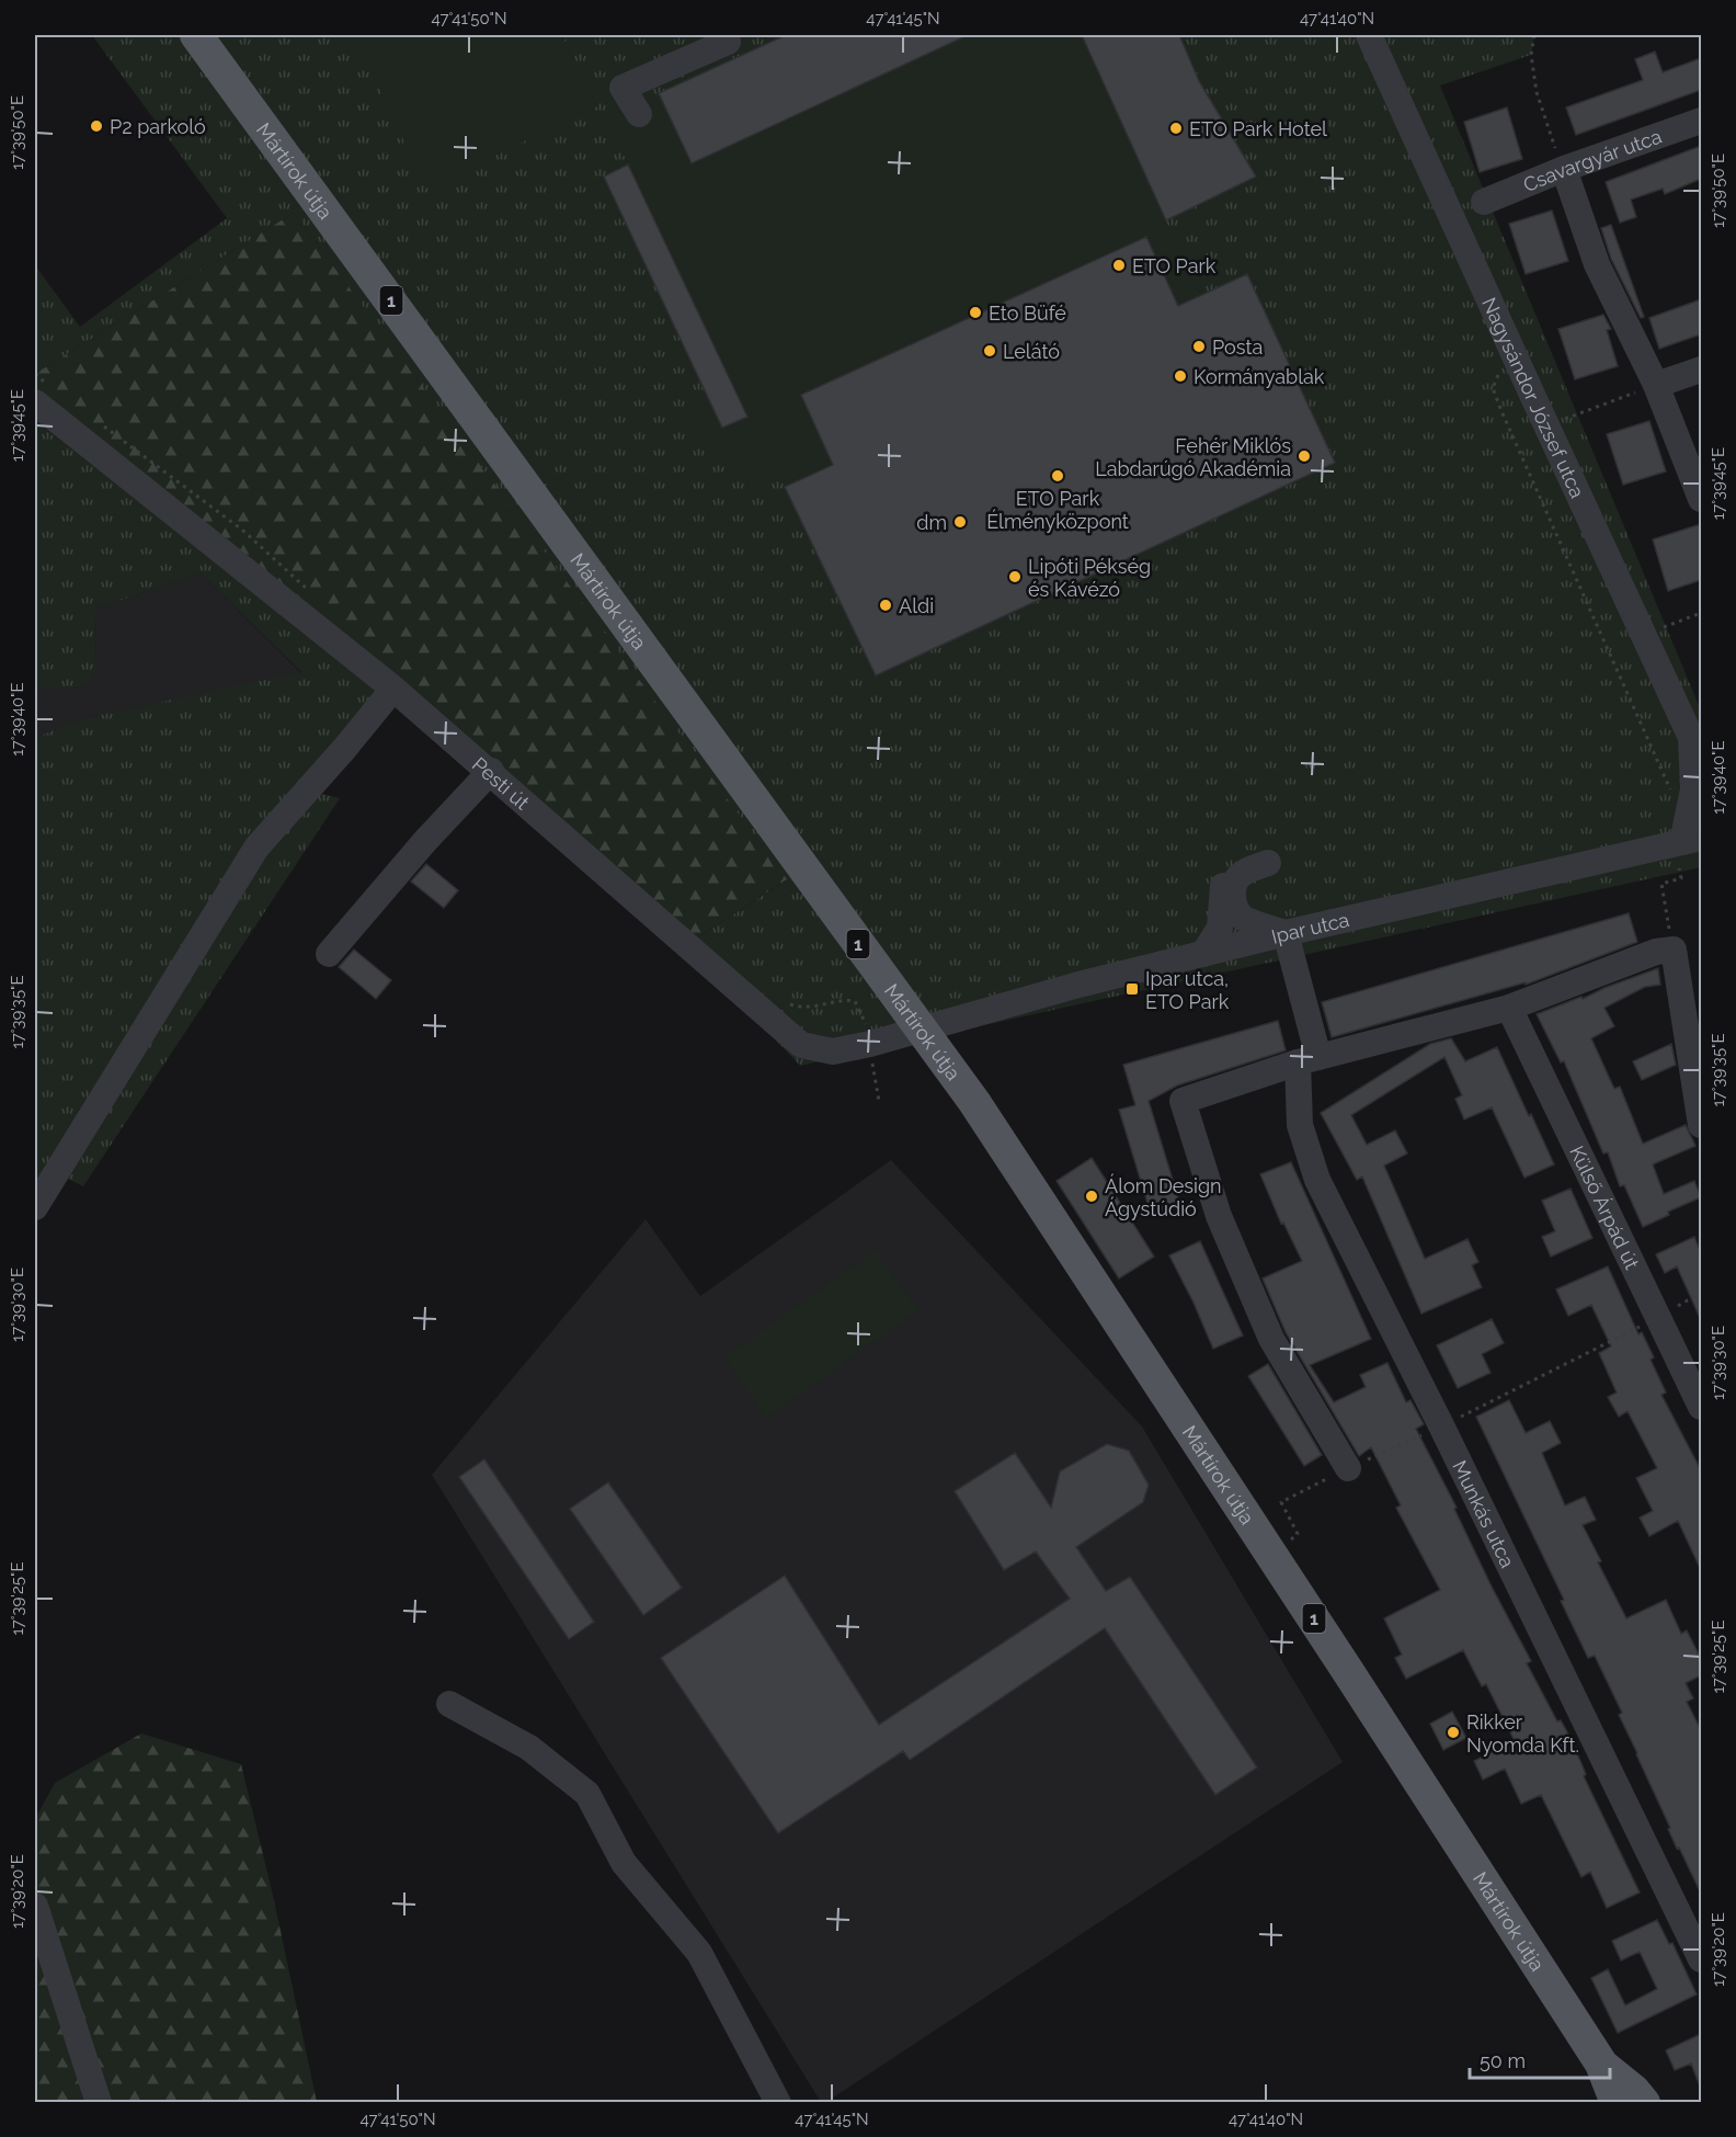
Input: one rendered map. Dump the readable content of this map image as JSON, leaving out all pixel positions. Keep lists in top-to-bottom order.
{
  "streets": {
    "main road": ["Mártírok útja", "1"],
    "street": [
      "Csavargyár utca",
      "Nagysándor József utca",
      "Pesti út",
      "Ipar utca",
      "Külső Árpád út",
      "Munkás utca"
    ]
  },
  "crossings": [
    ["Mártírok útja", "Pesti út"],
    ["Mártírok útja", "Ipar utca"],
    ["Pesti út", "Ipar utca"],
    ["Ipar utca", "Munkás utca"]
  ],
  "places": {
    "other": [
      "P2 parkoló",
      "ETO Park Hotel",
      "ETO Park",
      "Eto Büfé",
      "Posta",
      "Lelátó",
      "Kormányablak",
      "Fehér Miklós Labdarúgó Akadémia",
      "ETO Park Élményközpont",
      "dm",
      "Lipóti Pékség és Kávézó",
      "Aldi",
      "Álom Design Ágystúdió",
      "Rikker Nyomda Kft."
    ],
    "transit": ["Ipar utca, ETO Park"]
  },
  "scale_bar": "50 m",
  "coordinates": [
    "47°41'50\"N",
    "47°41'45\"N",
    "47°41'40\"N",
    "17°39'50\"E",
    "17°39'45\"E",
    "17°39'40\"E",
    "17°39'35\"E",
    "17°39'30\"E",
    "17°39'25\"E",
    "17°39'20\"E"
  ]
}
